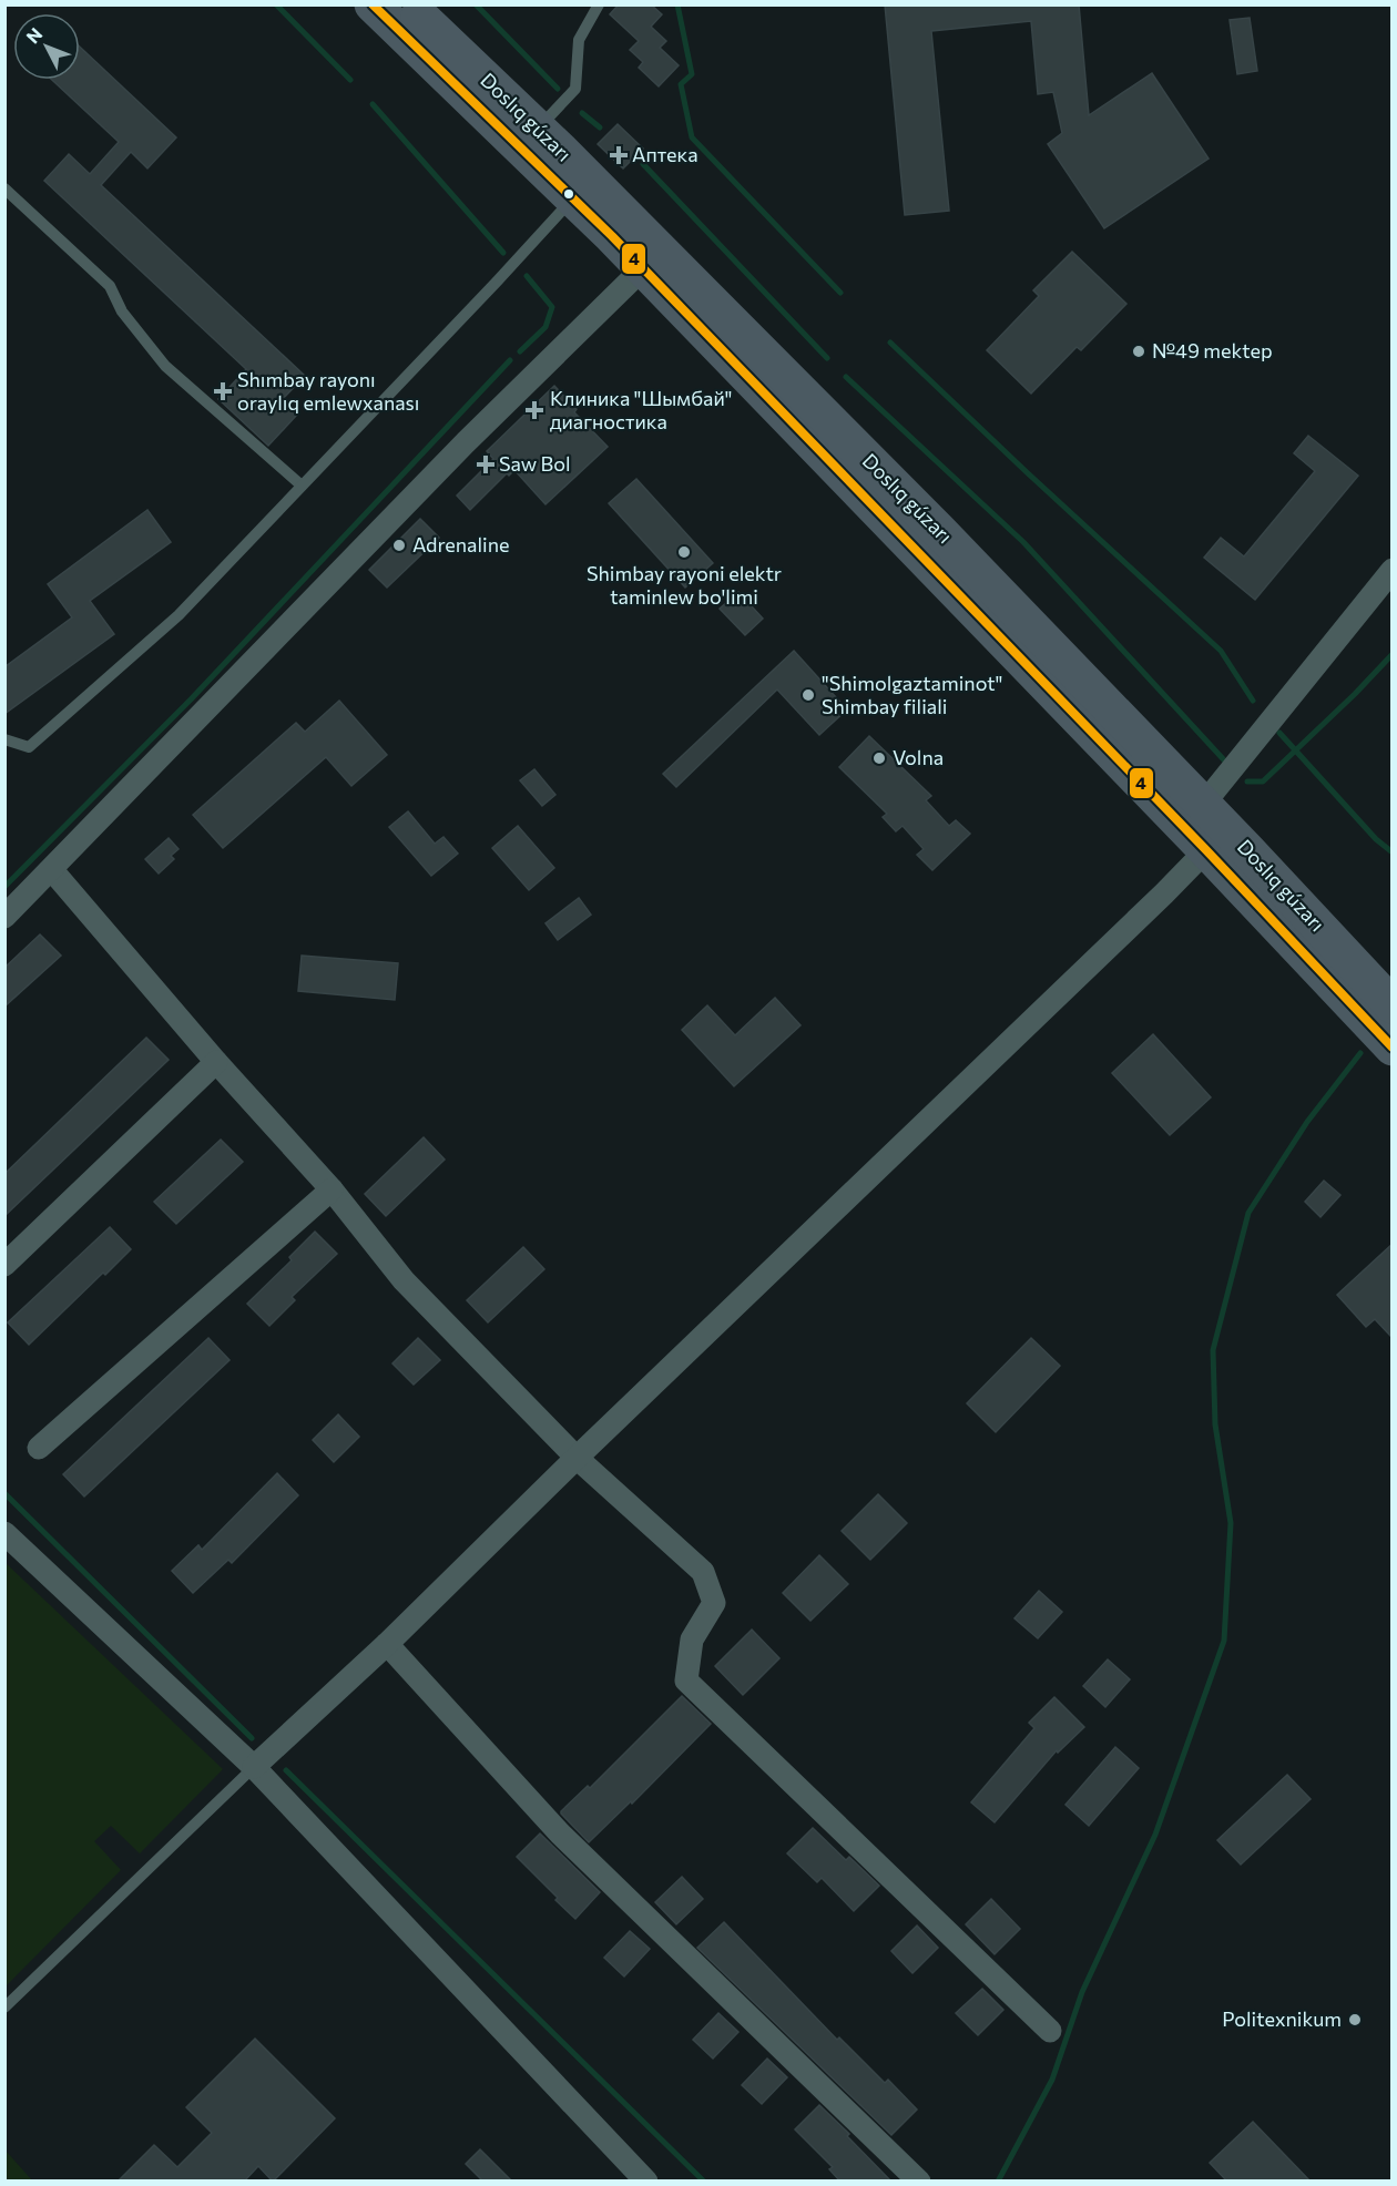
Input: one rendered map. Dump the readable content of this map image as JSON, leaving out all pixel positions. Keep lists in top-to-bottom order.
{
  "streets": {
    "main road": ["Doslıq gúzarı"]
  },
  "places": {
    "health": [
      "Аптека",
      "Shımbay rayonı oraylıq emlewxanası",
      "Клиника \"Шымбай\" диагностика",
      "Saw Bol"
    ],
    "other": [
      "№49 mektep",
      "Adrenaline",
      "Shimbay rayoni elektr taminlew bo'limi",
      "\"Shimolgaztaminot\" Shimbay filiali",
      "Volna",
      "Politexnikum"
    ]
  },
  "lines": ["transit line 4"],
  "north": "top left"
}
